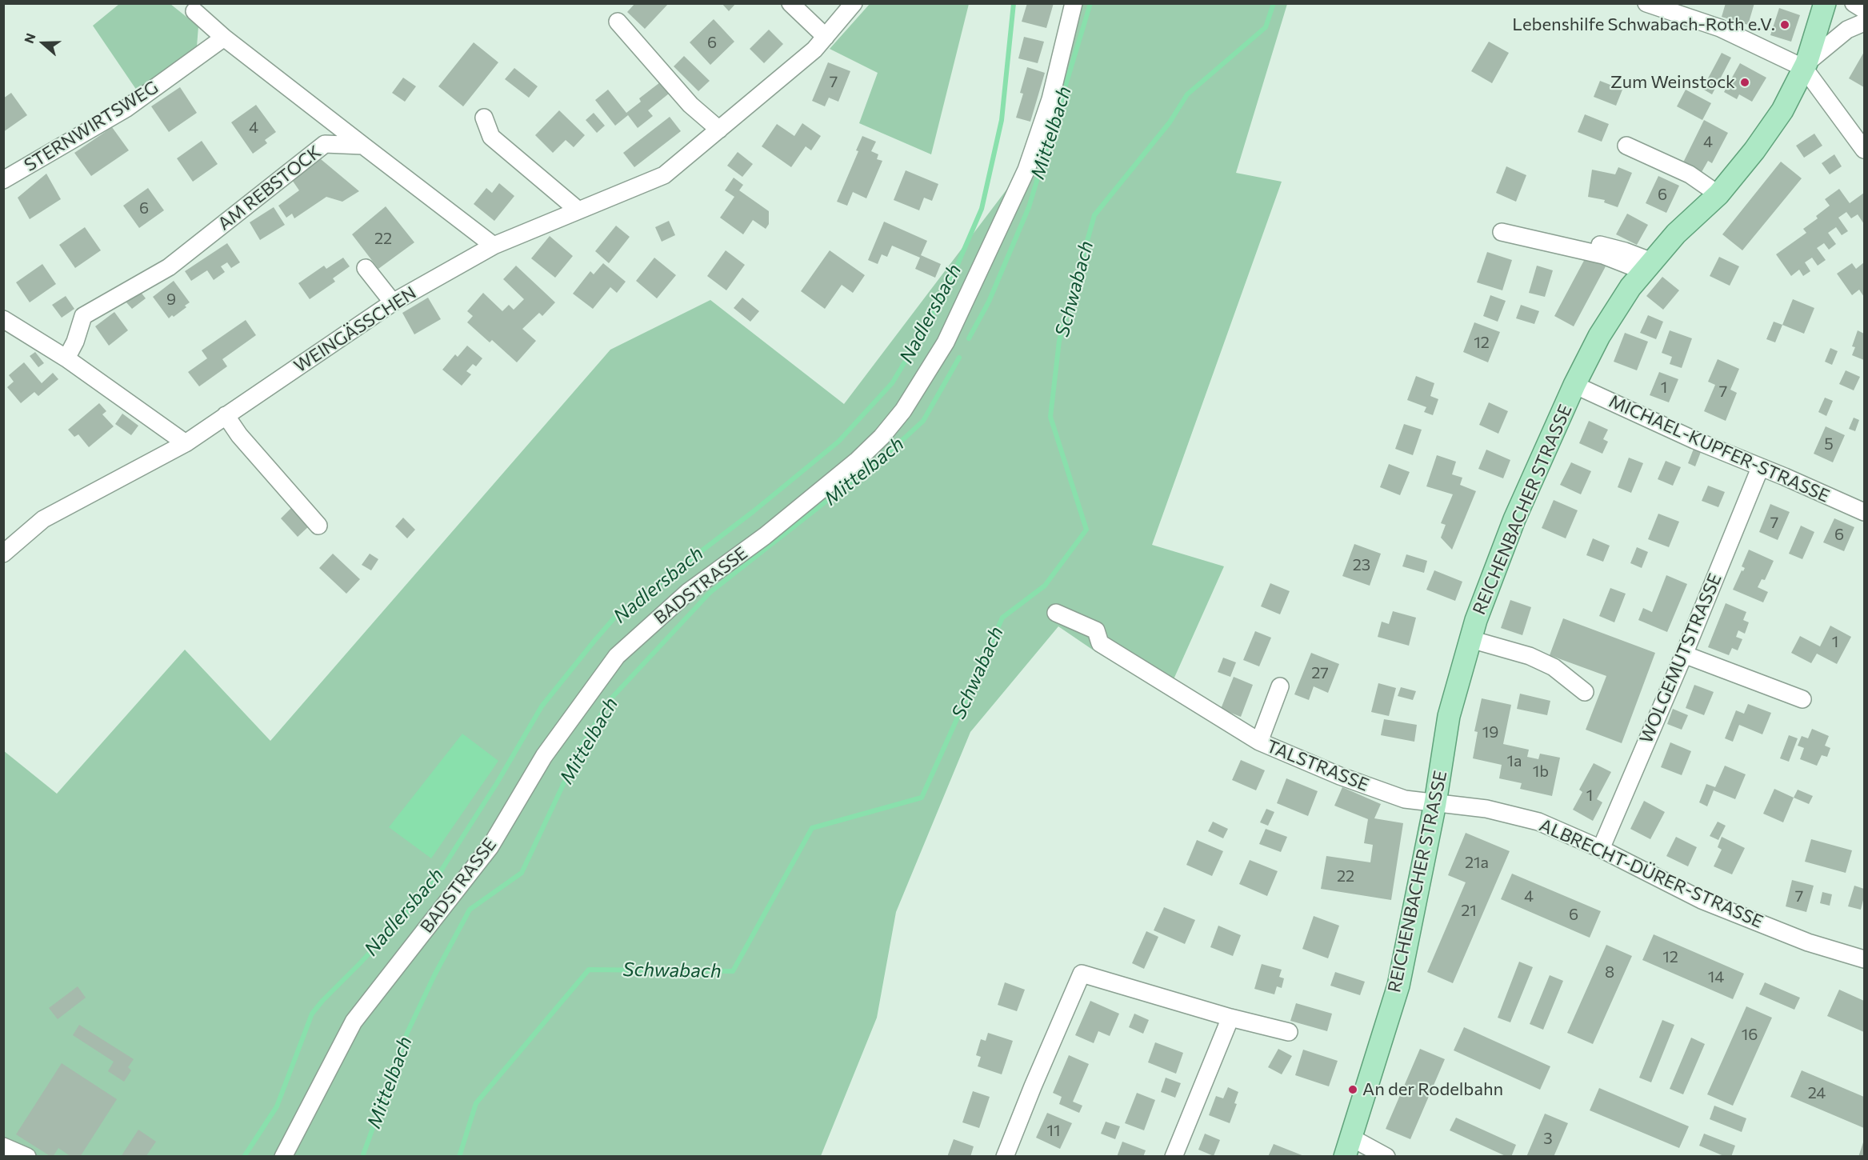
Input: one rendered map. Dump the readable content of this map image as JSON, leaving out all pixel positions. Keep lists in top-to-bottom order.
{
  "streets": {
    "main road": ["REICHENBACHER STRASSE"],
    "street": [
      "STERNWIRTSWEG",
      "AM REBSTOCK",
      "WEINGÄSSCHEN",
      "MICHAEL-KUPFER-STRASSE",
      "BADSTRASSE",
      "WOLGEMUTSTRASSE",
      "TALSTRASSE",
      "ALBRECHT-DÜRER-STRASSE"
    ]
  },
  "crossings": [
    ["MICHAEL-KUPFER-STRASSE", "REICHENBACHER STRASSE"],
    ["MICHAEL-KUPFER-STRASSE", "WOLGEMUTSTRASSE"],
    ["REICHENBACHER STRASSE", "TALSTRASSE"],
    ["REICHENBACHER STRASSE", "ALBRECHT-DÜRER-STRASSE"],
    ["WOLGEMUTSTRASSE", "ALBRECHT-DÜRER-STRASSE"],
    ["TALSTRASSE", "ALBRECHT-DÜRER-STRASSE"]
  ],
  "water": ["Mittelbach", "Schwabach", "Nadlersbach"],
  "places": ["Lebenshilfe Schwabach-Roth e.V.", "Zum Weinstock", "An der Rodelbahn"],
  "house_numbers": [
    "6",
    "7",
    "4",
    "4",
    "6",
    "6",
    "22",
    "9",
    "12",
    "1",
    "7",
    "5",
    "7",
    "6",
    "23",
    "1",
    "27",
    "19",
    "1a",
    "1b",
    "1",
    "21a",
    "22",
    "4",
    "7",
    "21",
    "6",
    "12",
    "8",
    "14",
    "16",
    "24",
    "11",
    "3"
  ],
  "north": "left"
}
